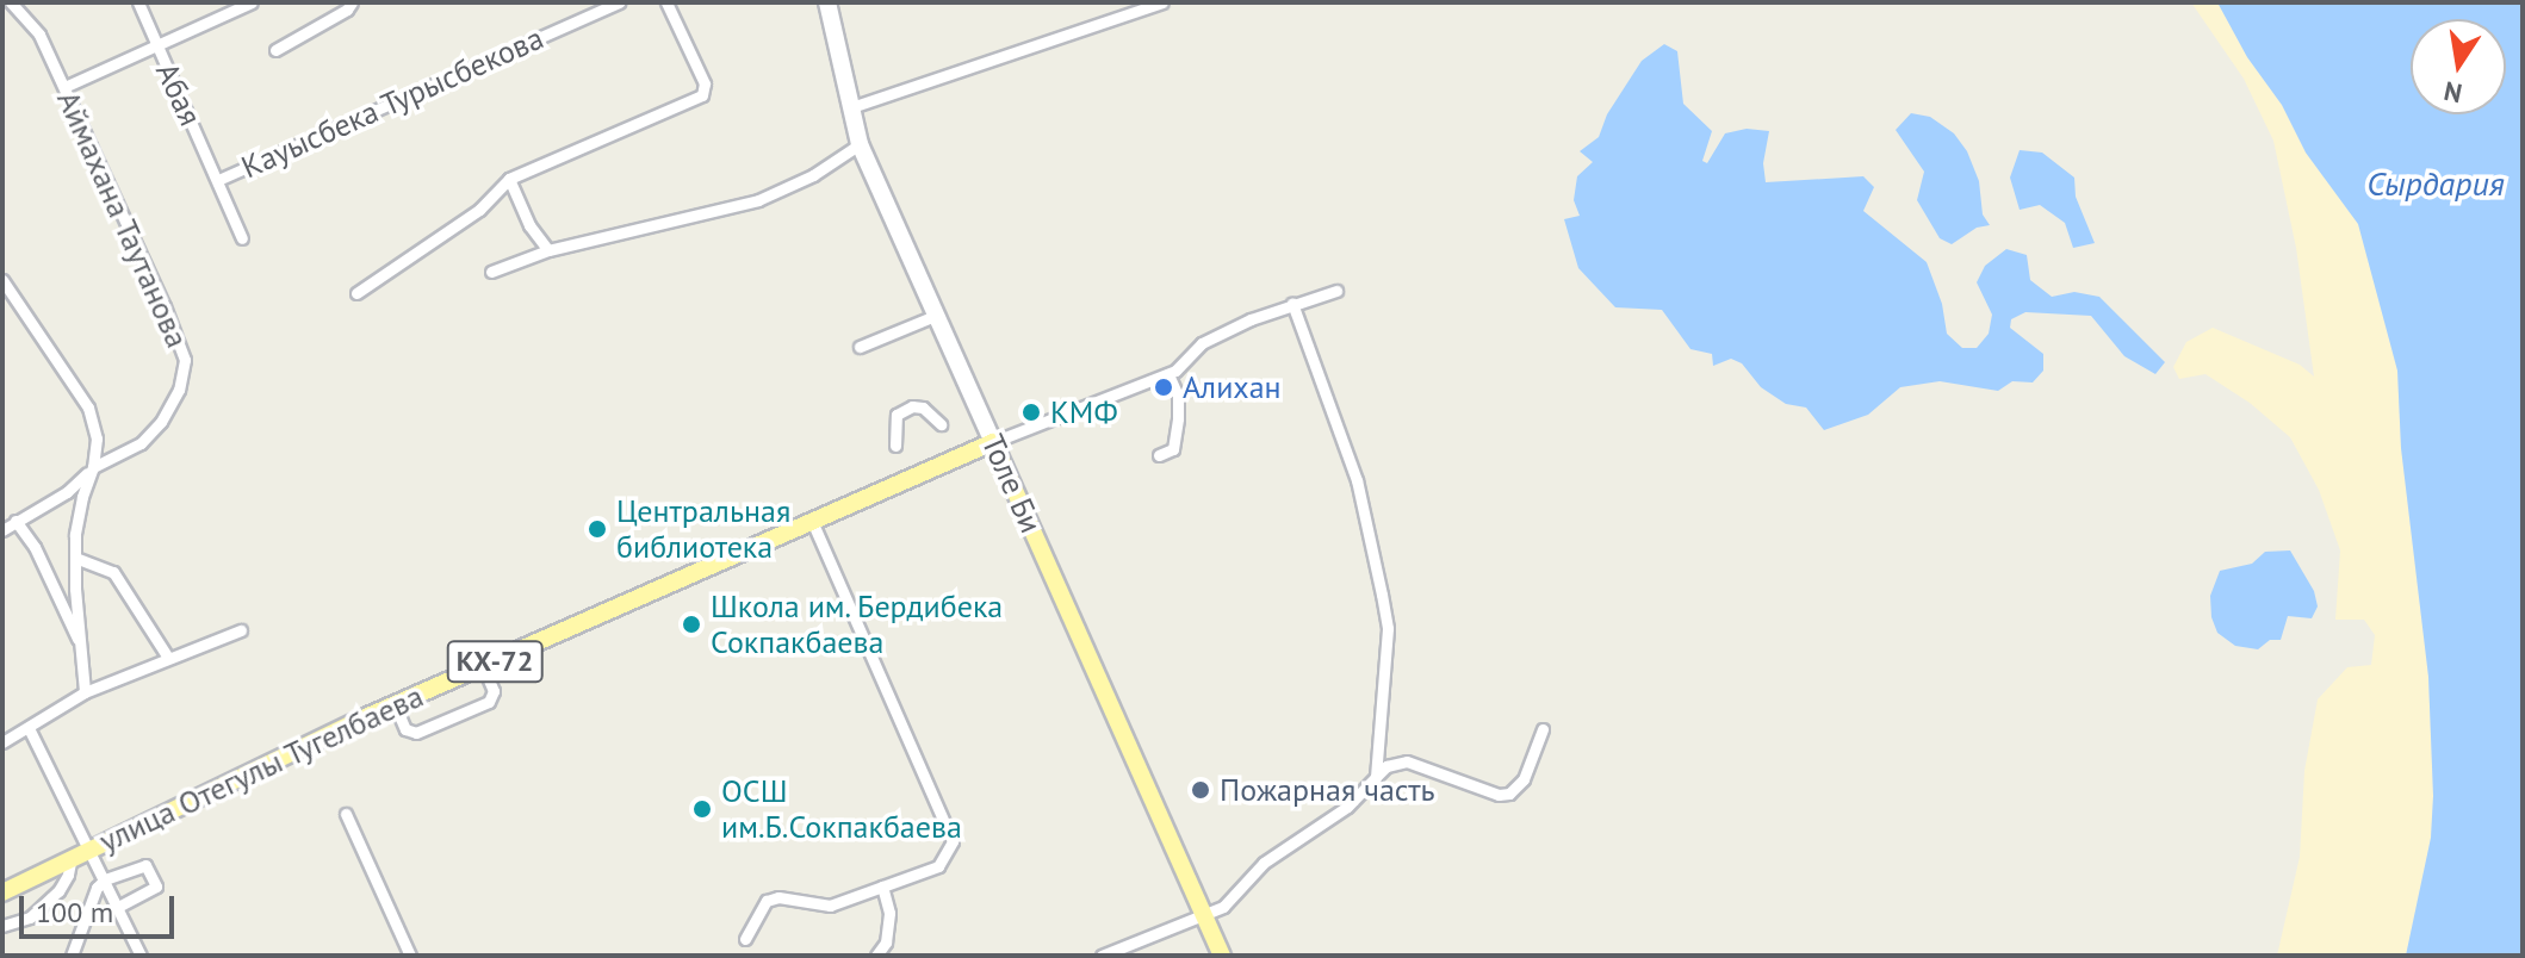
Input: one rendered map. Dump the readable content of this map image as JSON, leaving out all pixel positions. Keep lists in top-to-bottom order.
{
  "streets": {
    "main road": ["Толе Би", "КХ-72", "улица Отегулы Тугелбаева"],
    "street": ["Абая", "Кауысбека Турысбекова", "Аймахана Таутанова"]
  },
  "crossings": [
    ["Абая", "Кауысбека Турысбекова"],
    ["Толе Би", "улица Отегулы Тугелбаева"]
  ],
  "water": ["Сырдария"],
  "places": [
    "Алихан",
    "КМФ",
    "Центральная библиотека",
    "Школа им. Бердибека Сокпакбаева",
    "Пожарная часть",
    "ОСШ им.Б.Сокпакбаева"
  ],
  "scale_bar": "100 m",
  "north": "bottom"
}
